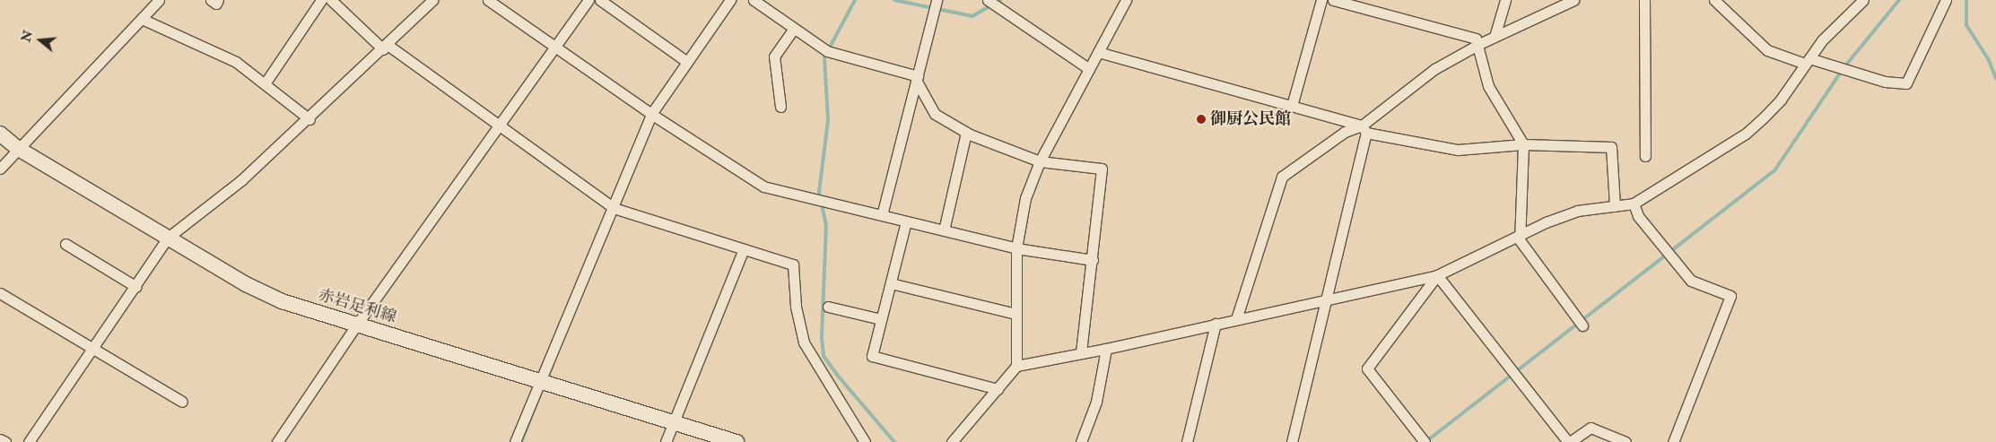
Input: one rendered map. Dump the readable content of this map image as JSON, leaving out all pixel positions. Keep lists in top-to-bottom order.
{
  "streets": {
    "main road": ["赤岩足利線"]
  },
  "places": ["御厨公民館"],
  "north": "left"
}
